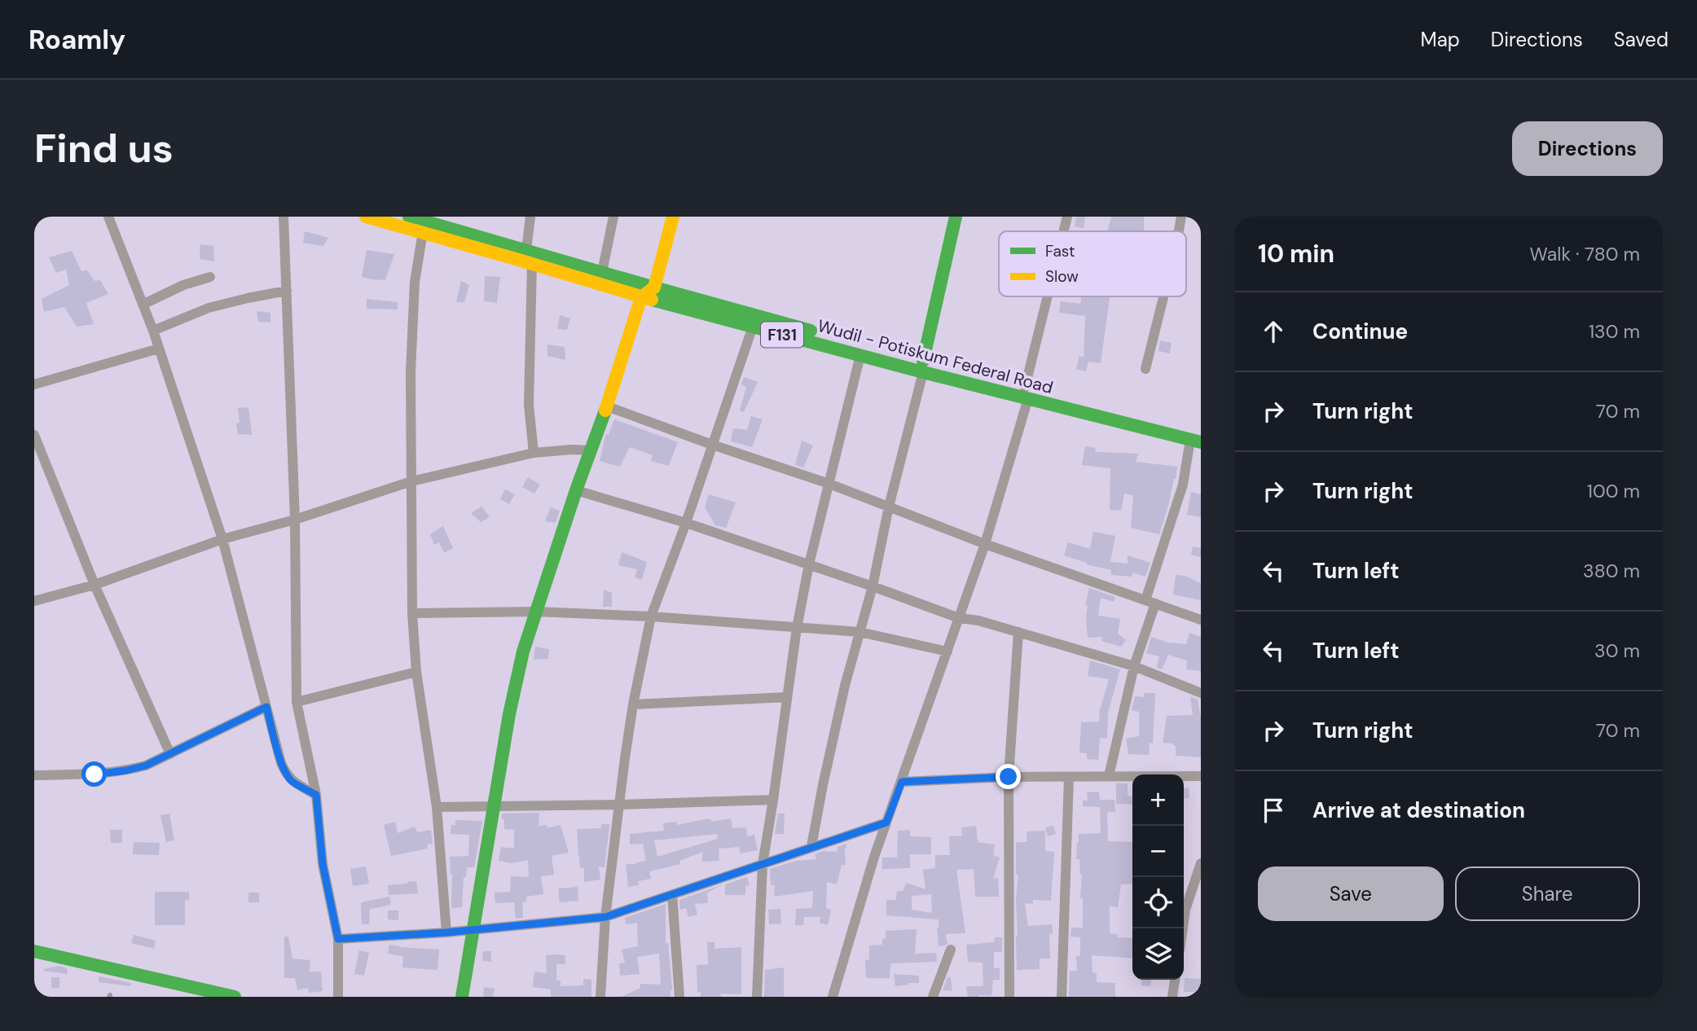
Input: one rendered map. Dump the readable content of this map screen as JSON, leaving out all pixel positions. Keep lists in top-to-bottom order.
{
  "streets": {
    "main road": ["F131", "Wudil - Potiskum Federal Road"]
  },
  "legend": ["Fast", "Slow"],
  "page": {
    "header": "Roamly",
    "nav": ["Map", "Directions", "Saved"],
    "buttons": [
      "Directions",
      ["Save", "Share"]
    ],
    "title": "Find us",
    "heading": ["10 min", "Walk · 780 m"],
    "list": [
      ["Continue", "130 m"],
      ["Turn right", "70 m"],
      ["Turn right", "100 m"],
      ["Turn left", "380 m"],
      ["Turn left", "30 m"],
      ["Turn right", "70 m"],
      "Arrive at destination"
    ],
    "map_buttons": ["+", "−"]
  }
}
